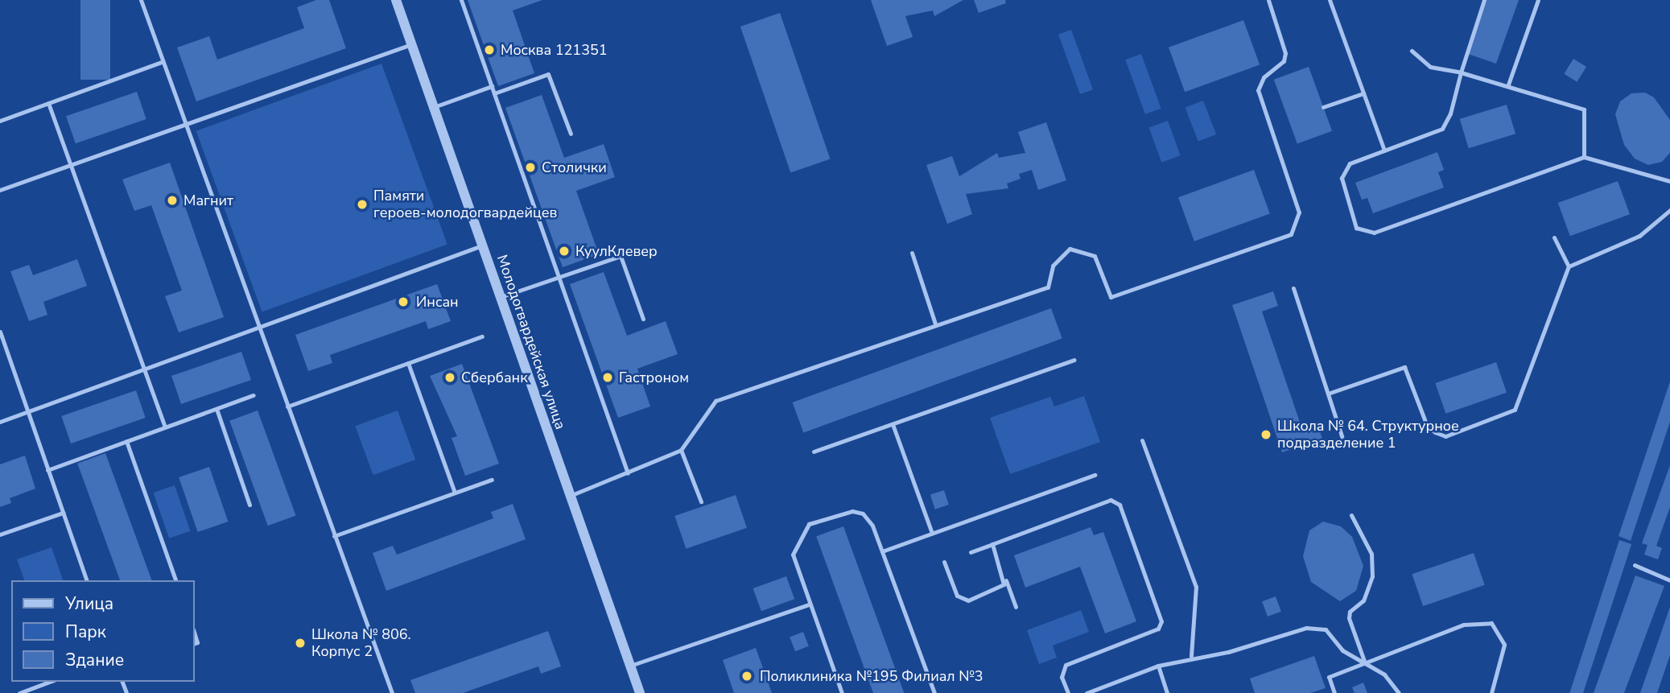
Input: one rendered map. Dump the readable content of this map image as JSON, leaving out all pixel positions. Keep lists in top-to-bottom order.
{
  "streets": {
    "street": ["Молодогвардейская улица"]
  },
  "places": [
    "Москва 121351",
    "Столички",
    "Магнит",
    "Памяти героев-молодогвардейцев",
    "КуулКлевер",
    "Инсан",
    "Сбербанк",
    "Гастроном",
    "Школа № 64. Структурное подразделение 1",
    "Школа № 806. Корпус 2",
    "Поликлиника №195 Филиал №3"
  ],
  "legend": ["Улица", "Парк", "Здание"]
}
